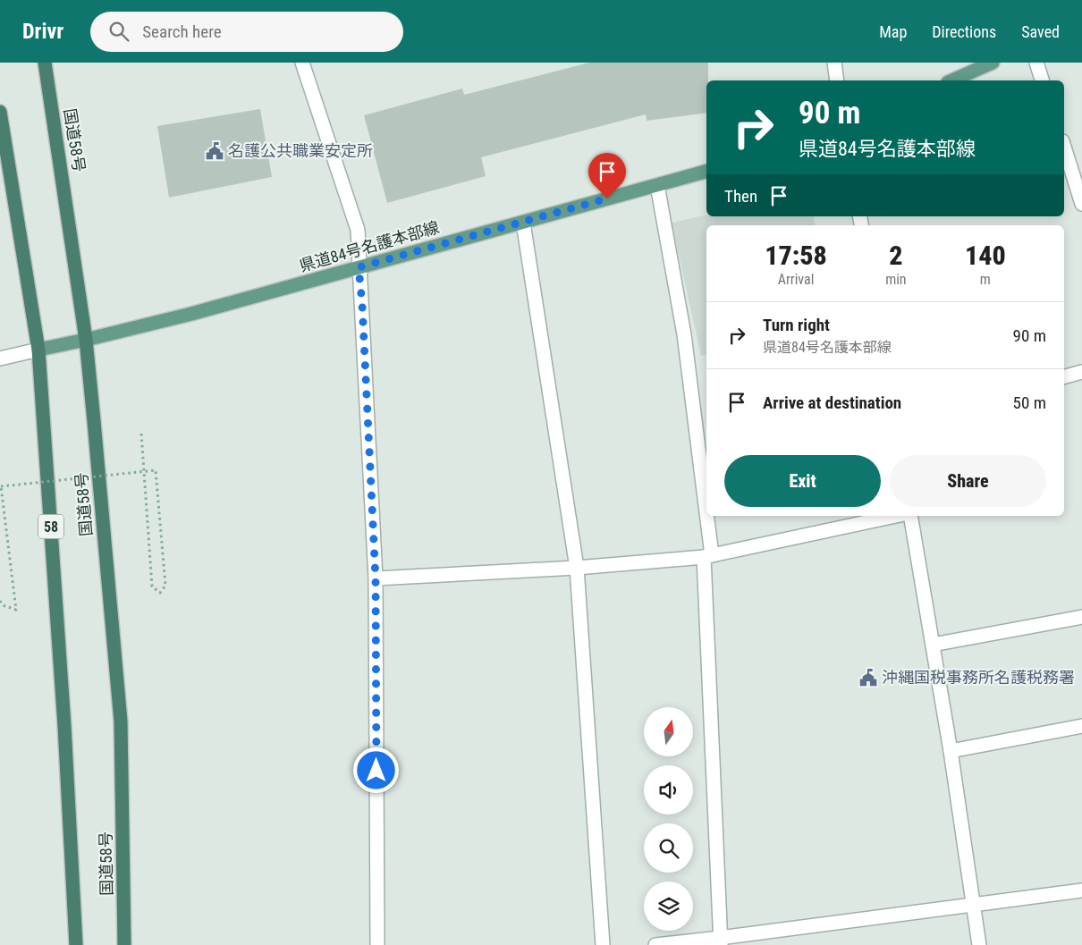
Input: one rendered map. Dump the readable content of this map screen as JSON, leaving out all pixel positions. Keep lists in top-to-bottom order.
{
  "streets": {
    "highway": ["国道58号", "58"],
    "main road": ["県道84号名護本部線"]
  },
  "crossings": [
    ["国道58号", "県道84号名護本部線"],
    ["県道84号名護本部線", "58"]
  ],
  "places": {
    "public building": ["名護公共職業安定所", "沖縄国税事務所名護税務署"]
  },
  "north": "top",
  "page": {
    "header": "Drivr",
    "search": "Search here",
    "nav": ["Map", "Directions", "Saved"],
    "turn": ["90 m", "県道84号名護本部線"],
    "then": "Then",
    "eta": [
      "17:58",
      "Arrival",
      "2",
      "min",
      "140",
      "m"
    ],
    "list": [
      {
        "name": "Turn right",
        "note": "県道84号名護本部線",
        "value": "90 m"
      },
      {
        "name": "Arrive at destination",
        "value": "50 m"
      }
    ],
    "buttons": ["Exit", "Share"]
  }
}
